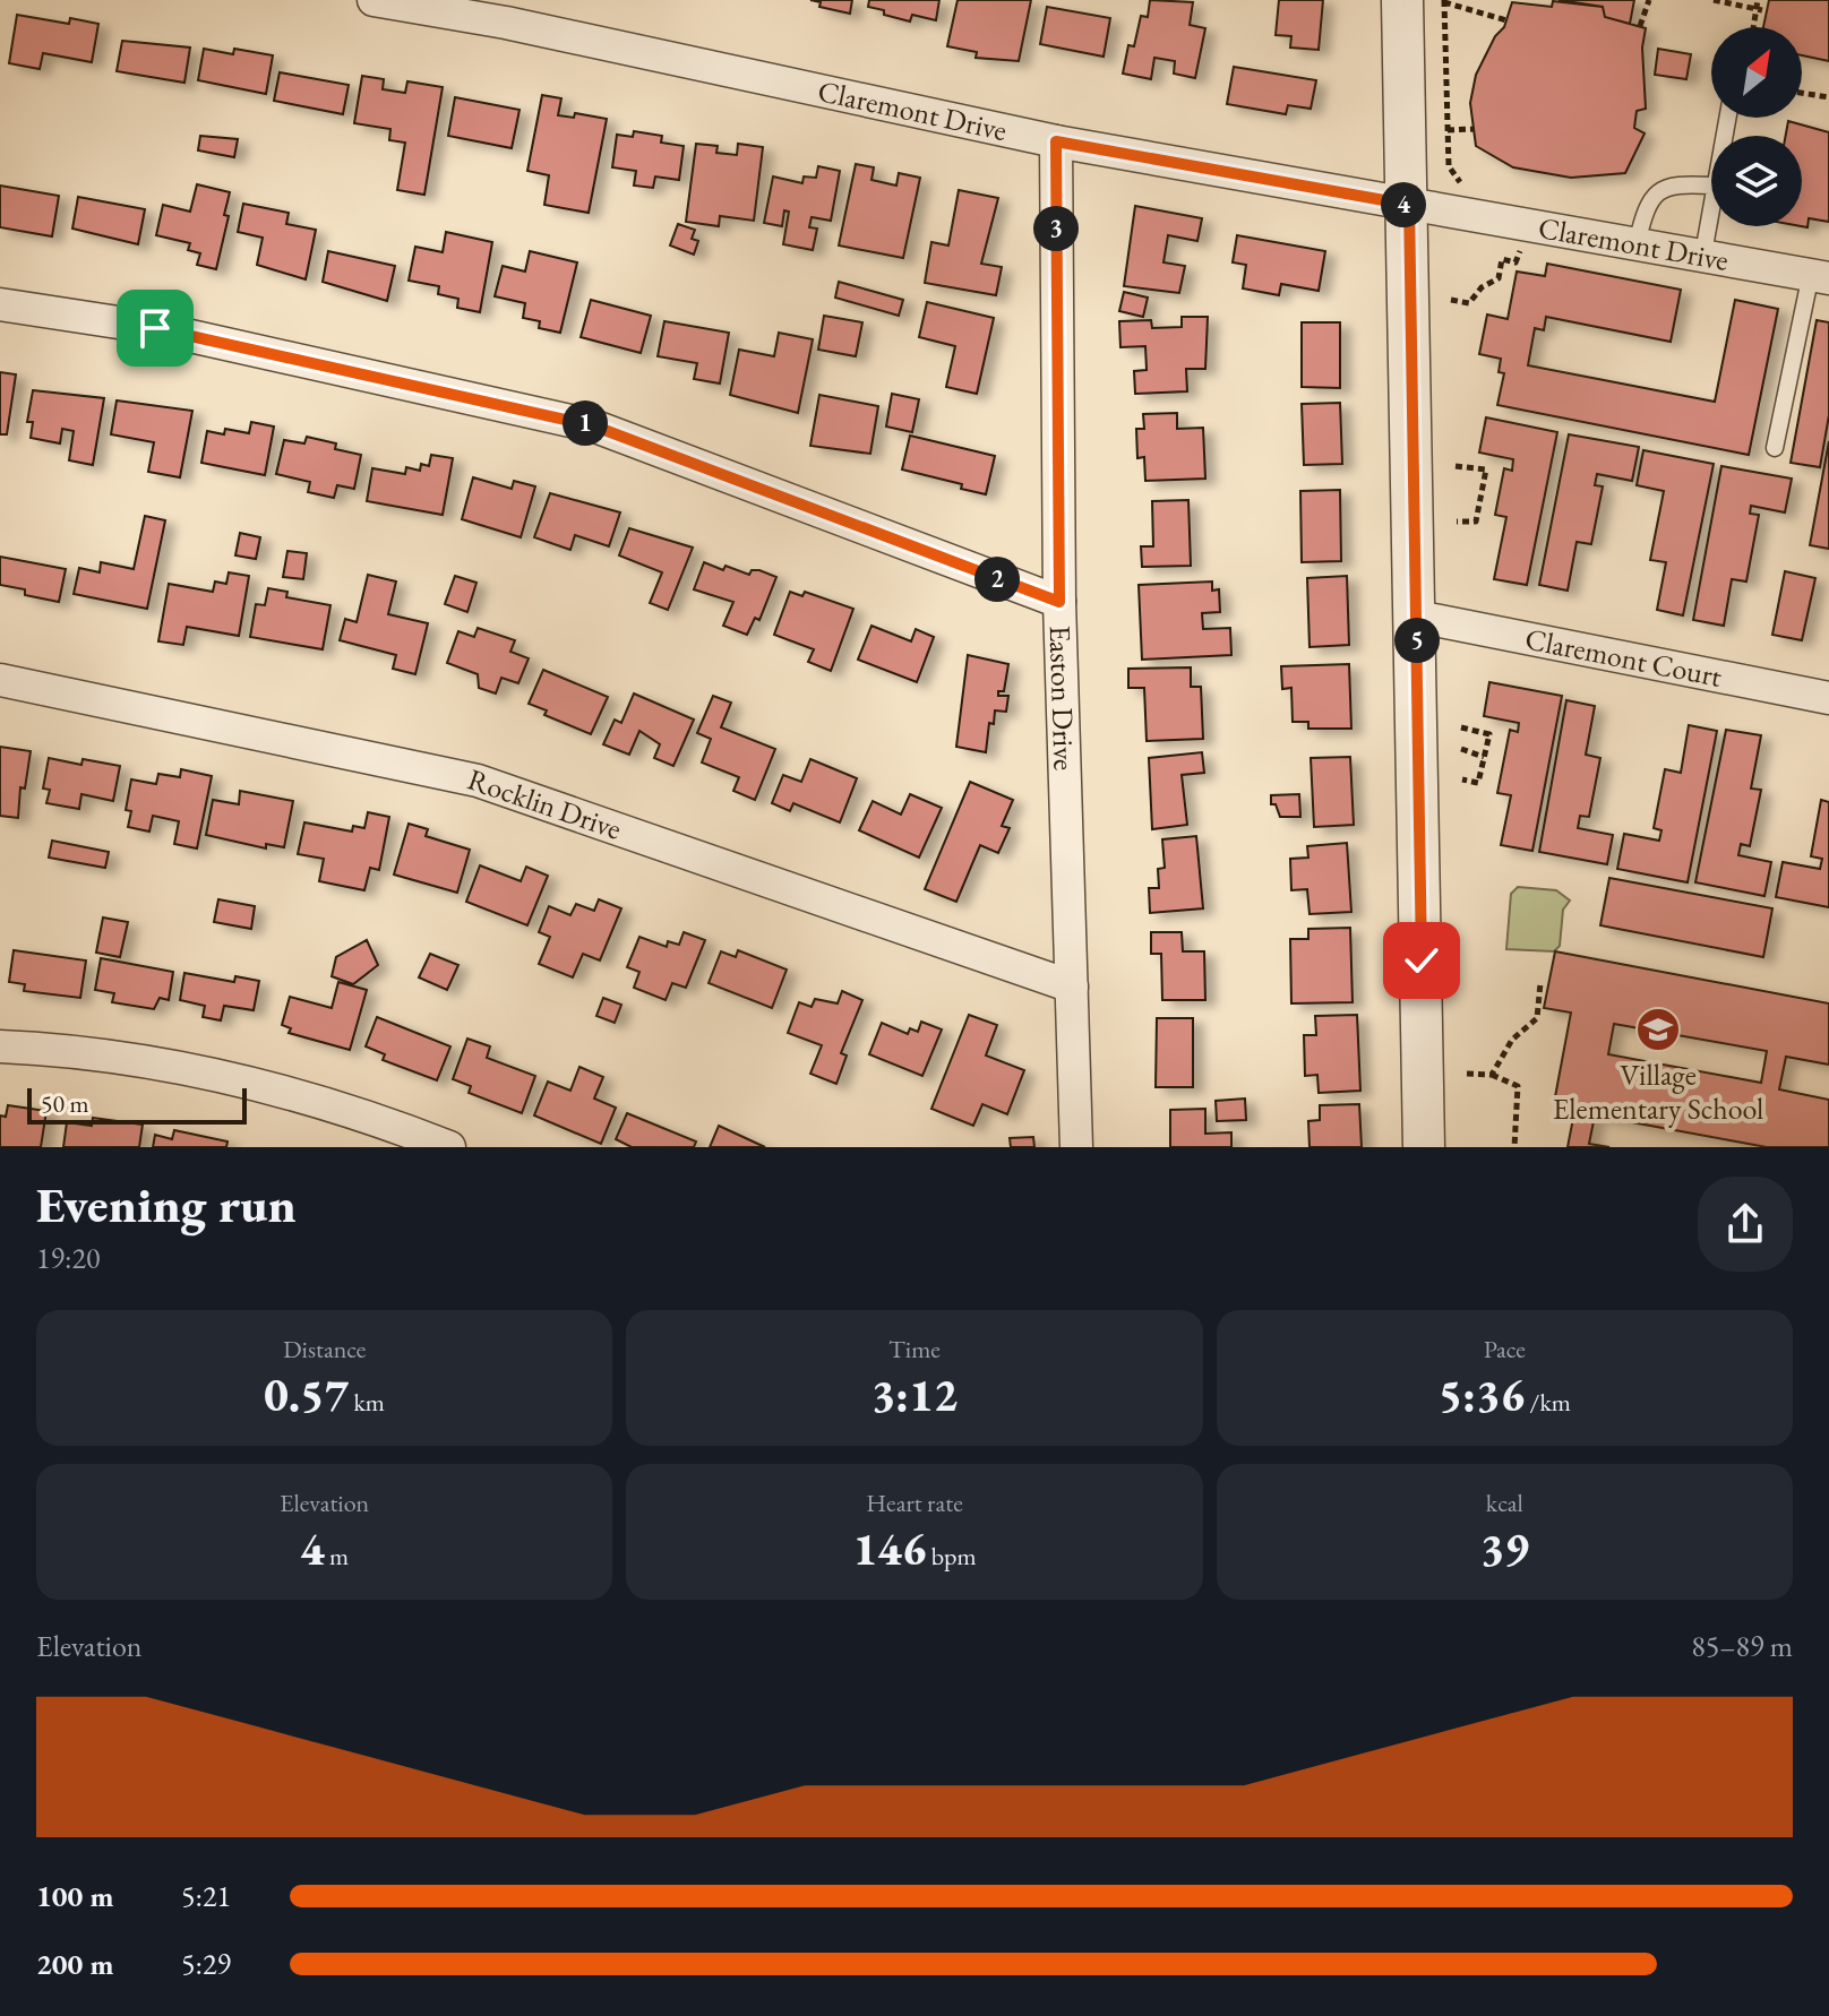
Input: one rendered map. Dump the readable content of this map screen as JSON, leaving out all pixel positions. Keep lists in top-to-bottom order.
{
  "streets": {
    "street": [
      "Claremont Drive",
      "Claremont Court",
      "Easton Drive",
      "Rocklin Drive"
    ]
  },
  "crossings": [
    ["Claremont Drive", "Easton Drive"],
    ["Easton Drive", "Rocklin Drive"]
  ],
  "places": {
    "school or university": ["Village Elementary School"]
  },
  "scale_bar": "50 m",
  "north": "top right",
  "page": {
    "pins": [
      "4",
      "3",
      "1",
      "2",
      "5"
    ],
    "scale": "50 m",
    "heading": ["Evening run", "19:20"],
    "stats": [
      ["Distance", "0.57 km"],
      ["Time", "3:12"],
      ["Pace", "5:36 /km"],
      ["Elevation", "4 m"],
      ["Heart rate", "146 bpm"],
      ["kcal", "39"]
    ],
    "chart": ["Elevation", "85–89 m"],
    "list": [
      {
        "name": "100 m",
        "note": "5:21"
      },
      {
        "name": "200 m",
        "note": "5:29"
      }
    ]
  }
}
